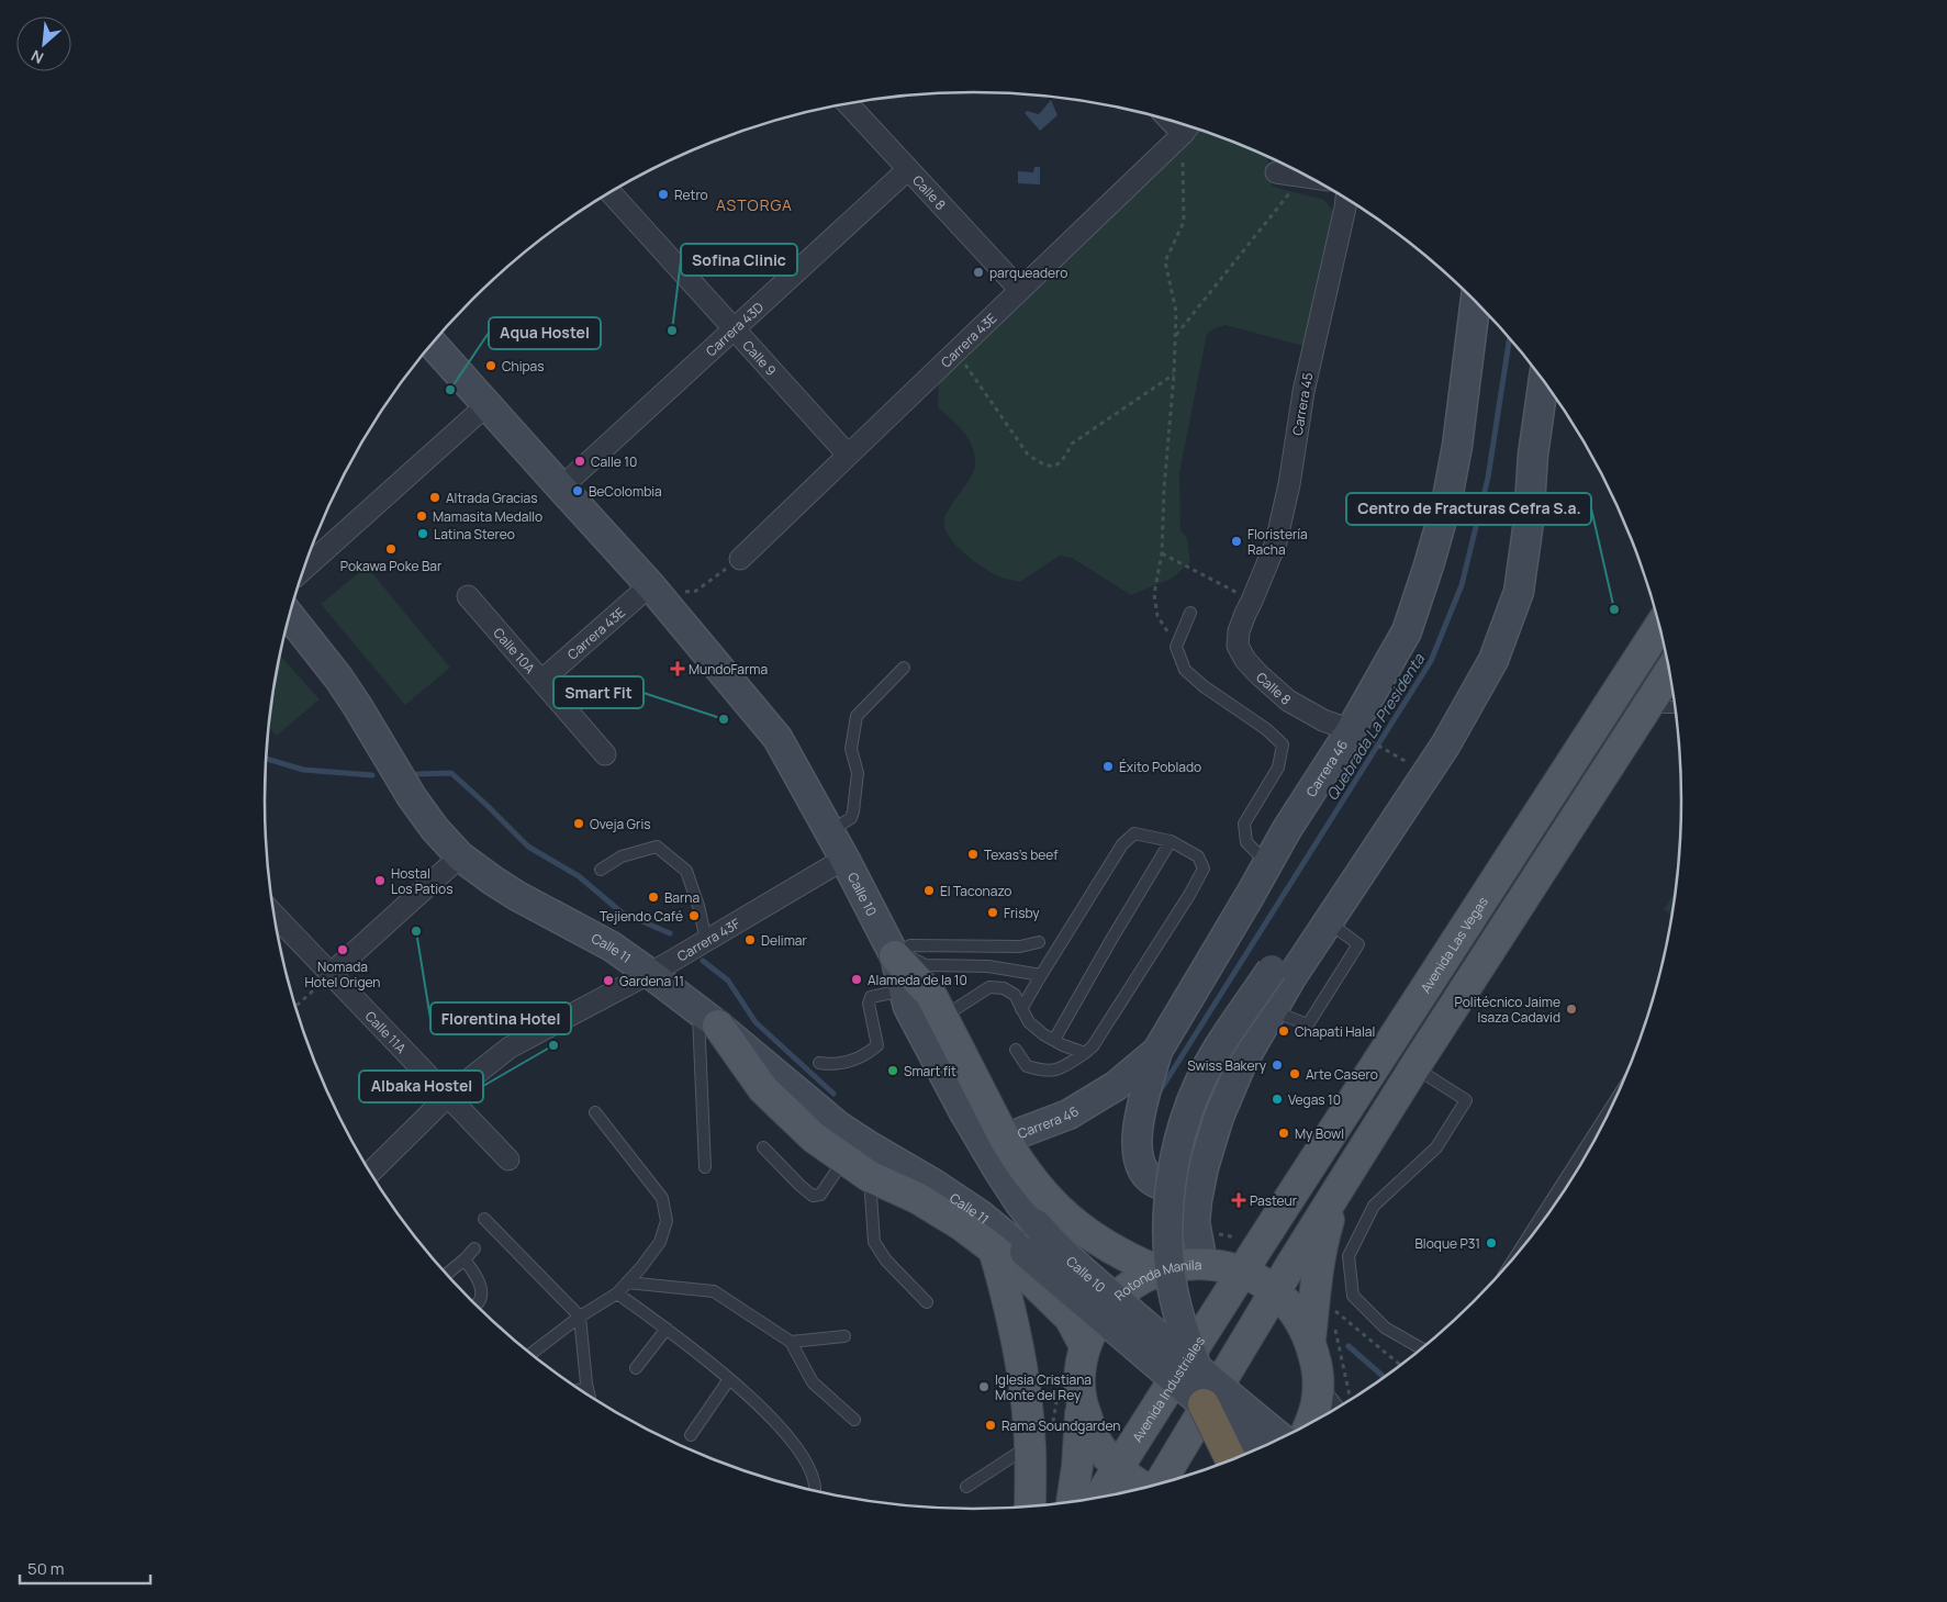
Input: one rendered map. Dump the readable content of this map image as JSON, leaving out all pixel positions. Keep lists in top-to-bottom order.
{
  "streets": {
    "main road": [
      "Carrera 46",
      "Calle 10",
      "Avenida Las Vegas",
      "Calle 11",
      "Rotonda Manila",
      "Avenida Industriales"
    ],
    "street": [
      "Calle 8",
      "Carrera 43D",
      "Carrera 43E",
      "Calle 9",
      "Carrera 45",
      "Calle 10A",
      "Carrera 43F",
      "Calle 11A"
    ]
  },
  "crossings": [
    ["Calle 8", "Carrera 43D"],
    ["Calle 8", "Carrera 43E"],
    ["Calle 8", "Carrera 45"],
    ["Calle 8", "Carrera 46"],
    ["Carrera 43D", "Calle 9"],
    ["Carrera 43D", "Calle 10"],
    ["Carrera 43E", "Calle 9"],
    ["Carrera 43E", "Calle 10A"],
    ["Carrera 43E", "Calle 10"],
    ["Calle 10", "Carrera 43F"],
    ["Calle 10", "Calle 11"],
    ["Carrera 43F", "Calle 11"],
    ["Carrera 43F", "Calle 11A"],
    ["Avenida Las Vegas", "Rotonda Manila"],
    ["Avenida Las Vegas", "Avenida Industriales"],
    ["Rotonda Manila", "Avenida Industriales"]
  ],
  "districts": ["ASTORGA"],
  "water": ["Quebrada La Presidenta"],
  "places": {
    "other": [
      "Retro",
      "parqueadero",
      "Sofina Clinic",
      "Chipas",
      "Aqua Hostel",
      "Calle 10",
      "BeColombia",
      "Altrada Gracias",
      "Mamasita Medallo",
      "Latina Stereo",
      "Floristería Racha",
      "Pokawa Poke Bar",
      "Centro de Fracturas Cefra S.a.",
      "Smart Fit",
      "Éxito Poblado",
      "Oveja Gris",
      "Texas's beef",
      "Hostal Los Patios",
      "El Taconazo",
      "Barna",
      "Frisby",
      "Tejiendo Café",
      "Florentina Hotel",
      "Delimar",
      "Nomada Hotel Origen",
      "Alameda de la 10",
      "Gardena 11",
      "Politécnico Jaime Isaza Cadavid",
      "Chapati Halal",
      "Albaka Hostel",
      "Swiss Bakery",
      "Smart fit",
      "Arte Casero",
      "Vegas 10",
      "My Bowl",
      "Bloque P31",
      "Iglesia Cristiana Monte del Rey",
      "Rama Soundgarden"
    ],
    "health": ["MundoFarma", "Pasteur"]
  },
  "scale_bar": "50 m",
  "north": "bottom left"
}
